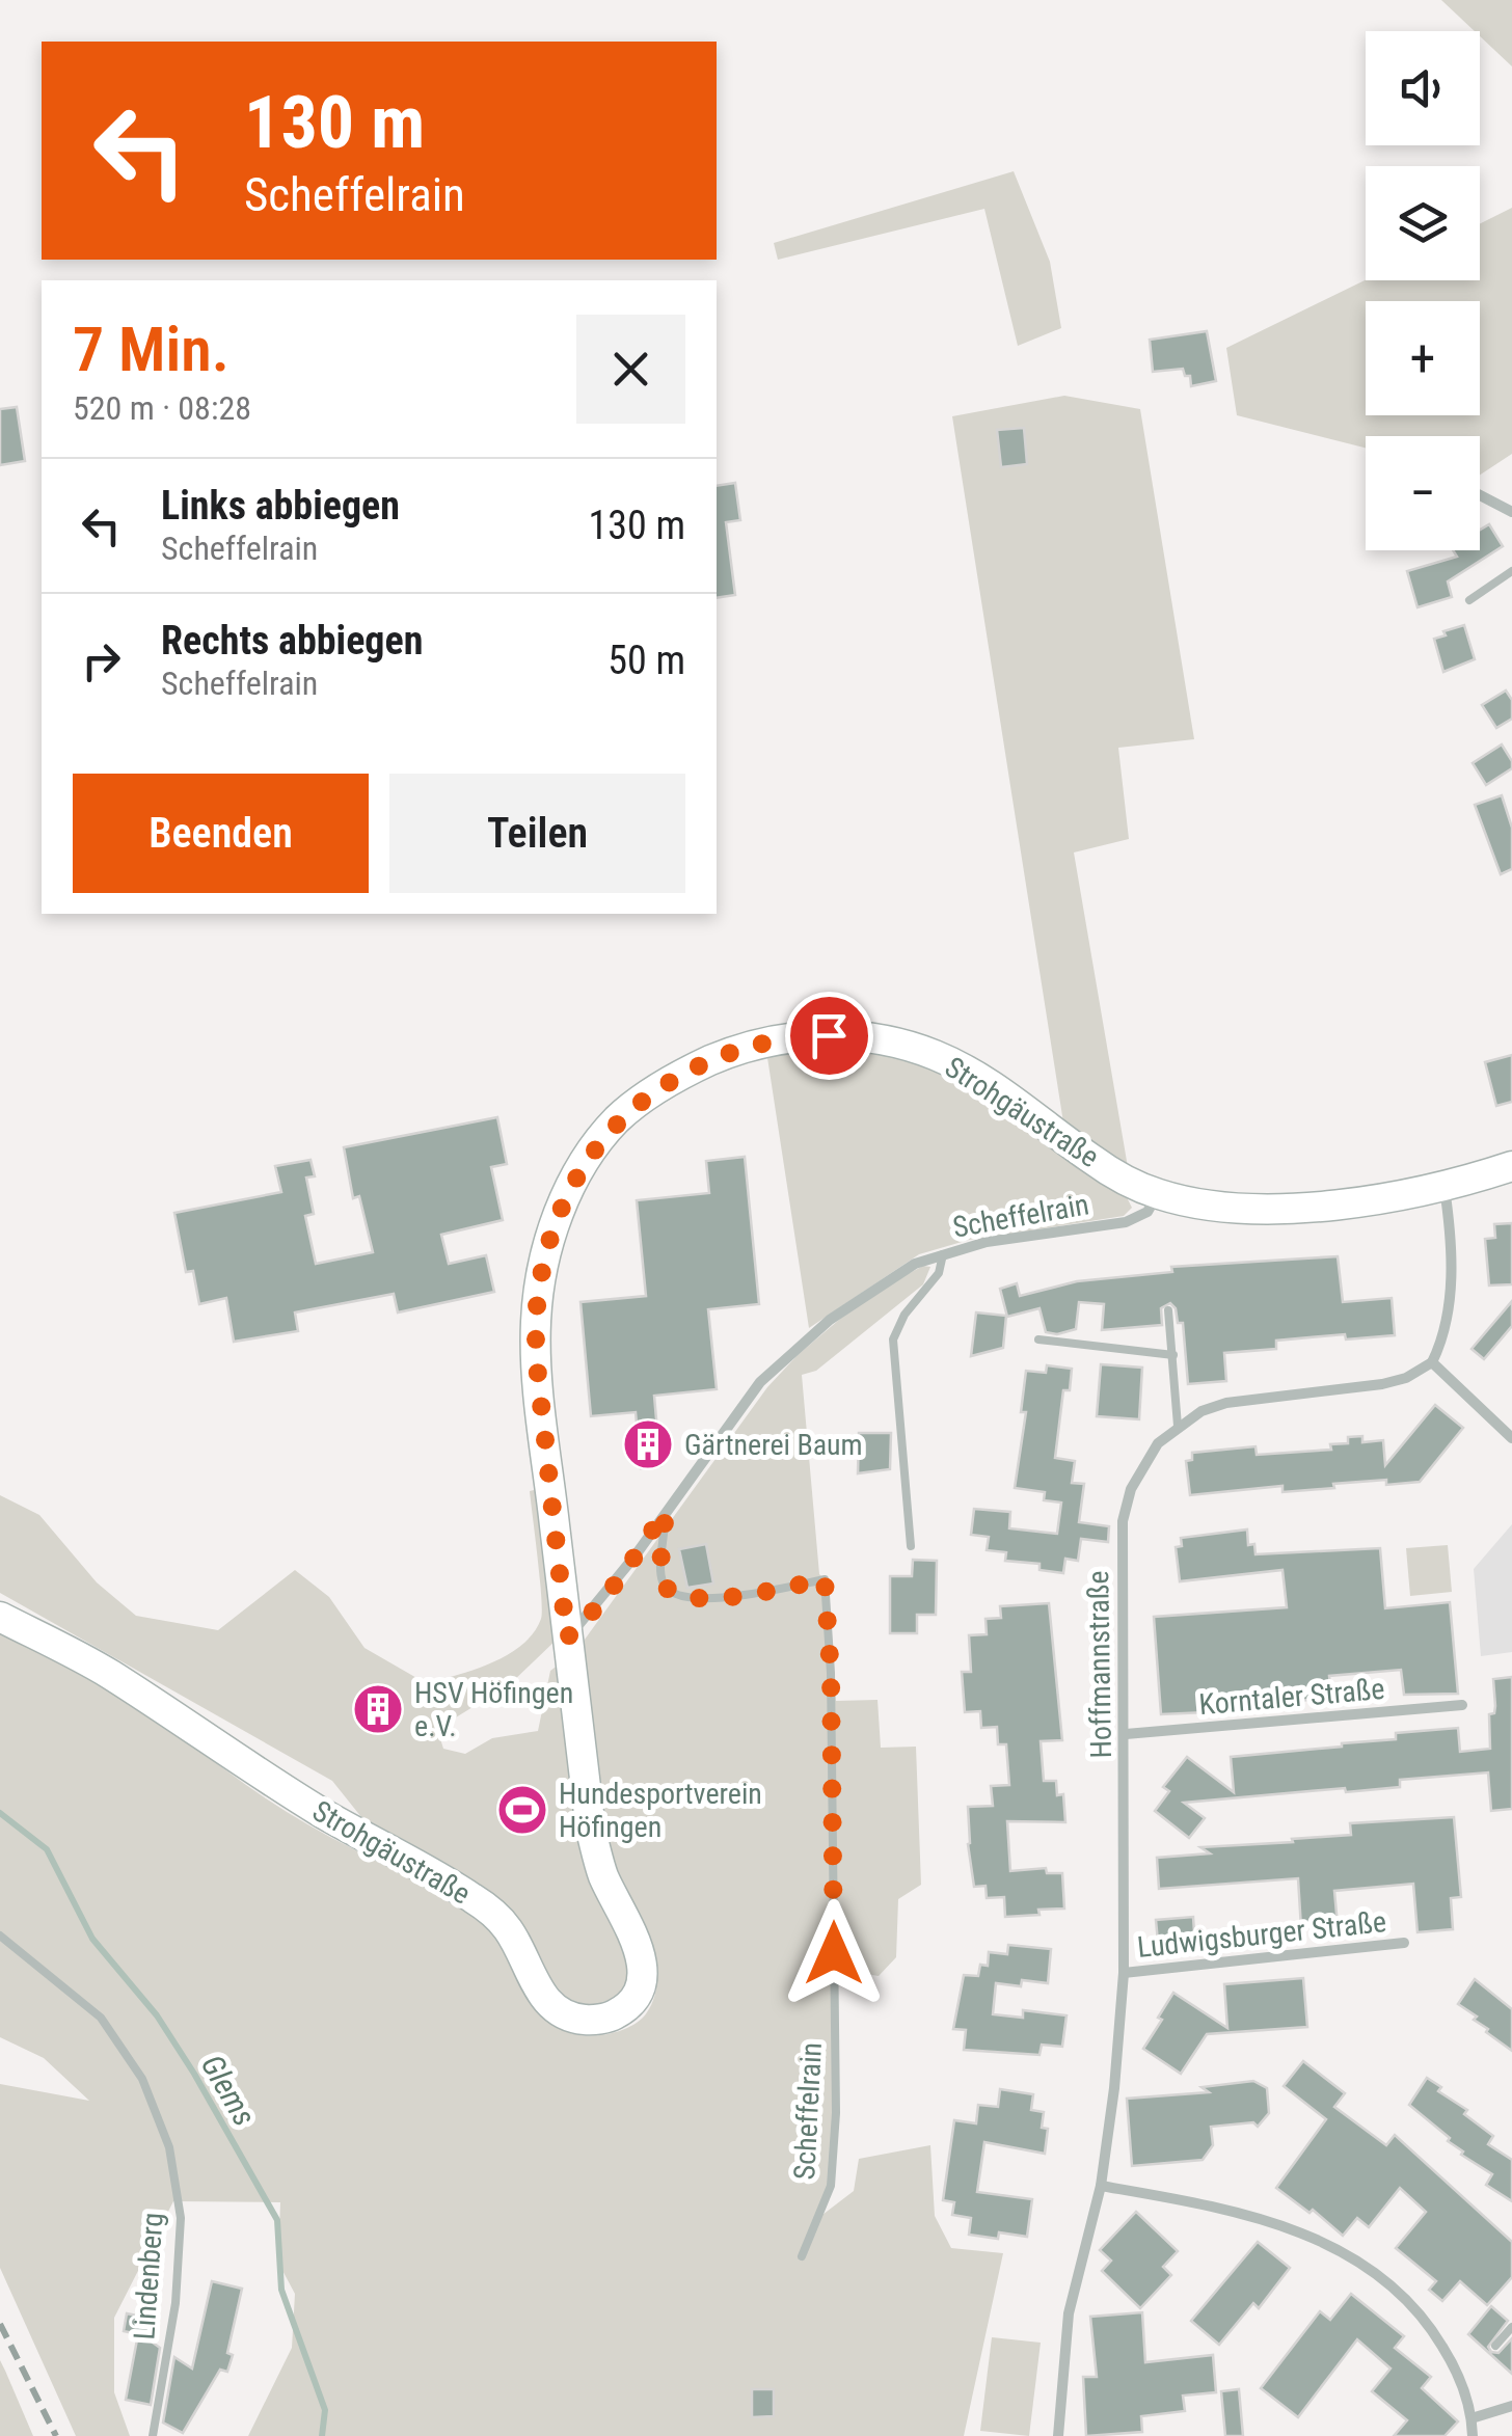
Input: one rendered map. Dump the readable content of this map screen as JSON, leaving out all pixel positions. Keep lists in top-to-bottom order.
{
  "streets": {
    "main road": ["Strohgäustraße"],
    "street": [
      "Scheffelrain",
      "Hoffmannstraße",
      "Korntaler Straße",
      "Ludwigsburger Straße"
    ],
    "lane": ["Lindenberg"]
  },
  "crossings": [
    ["Strohgäustraße", "Scheffelrain"],
    ["Hoffmannstraße", "Korntaler Straße"],
    ["Hoffmannstraße", "Ludwigsburger Straße"]
  ],
  "water": ["Glems"],
  "places": {
    "building": ["Gärtnerei Baum", "HSV Höfingen e.V."],
    "sports": ["Hundesportverein Höfingen"]
  },
  "page": {
    "map_buttons": ["+", "−"],
    "turn": ["130 m", "Scheffelrain"],
    "heading": ["7 Min.", "520 m · 08:28"],
    "list": [
      {
        "name": "Links abbiegen",
        "note": "Scheffelrain",
        "value": "130 m"
      },
      {
        "name": "Rechts abbiegen",
        "note": "Scheffelrain",
        "value": "50 m"
      }
    ],
    "buttons": ["Beenden", "Teilen"]
  }
}
